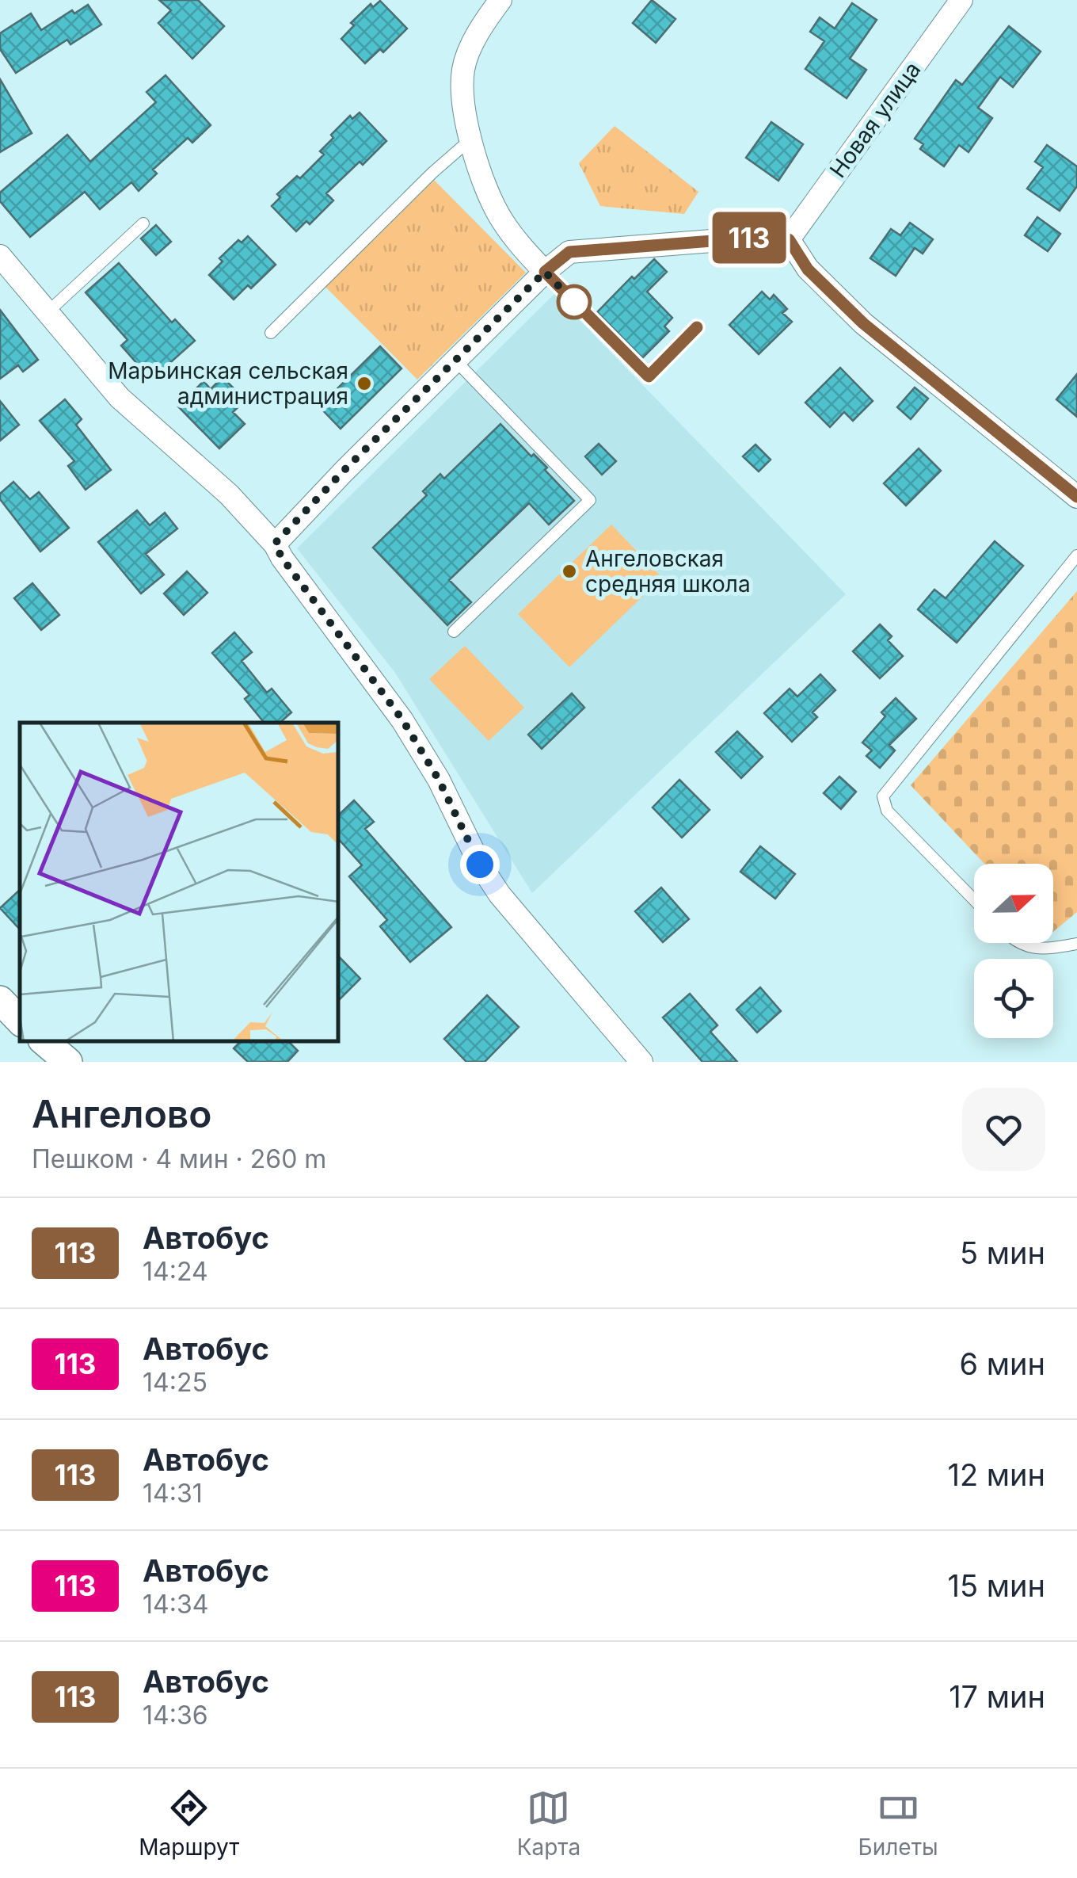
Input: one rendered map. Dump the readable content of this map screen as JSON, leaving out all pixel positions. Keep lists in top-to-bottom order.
{
  "streets": {
    "street": ["Новая улица"]
  },
  "places": ["Марьинская сельская администрация", "Ангеловская средняя школа"],
  "lines": ["bus line 113"],
  "north": "right",
  "page": {
    "on_map": "113",
    "heading": ["Ангелово", "Пешком · 4 мин · 260 m"],
    "list": [
      {
        "mark": "113",
        "name": "Автобус",
        "note": "14:24",
        "value": "5 мин"
      },
      {
        "mark": "113",
        "name": "Автобус",
        "note": "14:25",
        "value": "6 мин"
      },
      {
        "mark": "113",
        "name": "Автобус",
        "note": "14:31",
        "value": "12 мин"
      },
      {
        "mark": "113",
        "name": "Автобус",
        "note": "14:34",
        "value": "15 мин"
      },
      {
        "mark": "113",
        "name": "Автобус",
        "note": "14:36",
        "value": "17 мин"
      }
    ],
    "tabs": ["Маршрут", "Карта", "Билеты"]
  }
}
